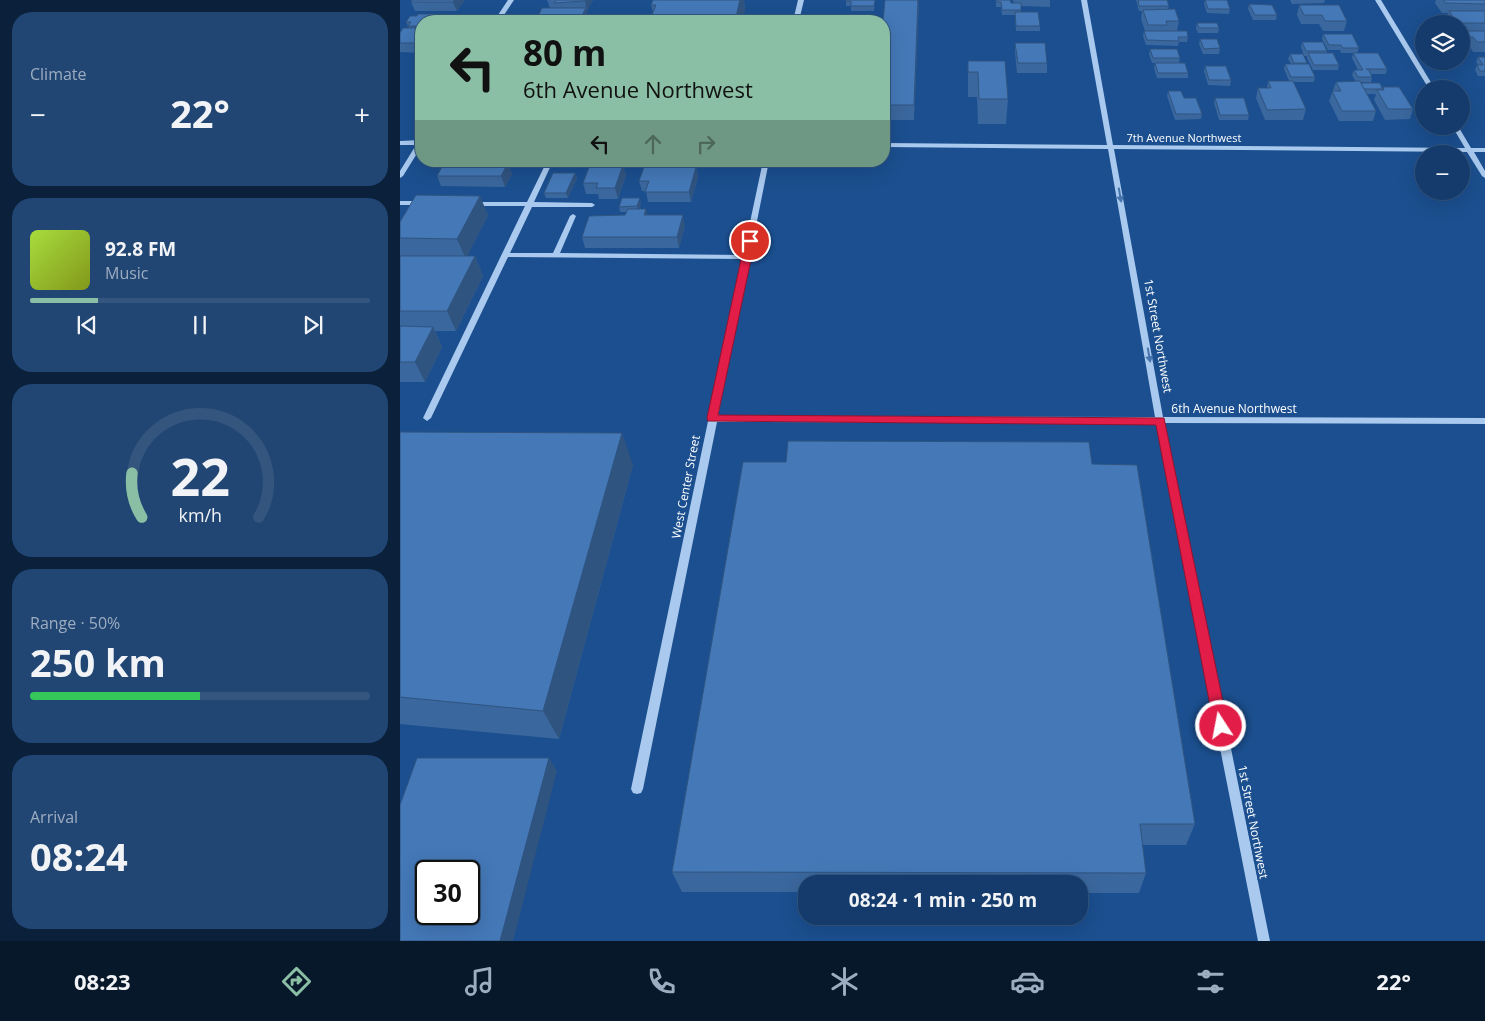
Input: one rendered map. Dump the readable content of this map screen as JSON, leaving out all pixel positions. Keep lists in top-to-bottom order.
{
  "streets": {
    "street": [
      "7th Avenue Northwest",
      "1st Street Northwest",
      "6th Avenue Northwest",
      "West Center Street"
    ]
  },
  "crossings": [
    ["7th Avenue Northwest", "1st Street Northwest"],
    ["1st Street Northwest", "6th Avenue Northwest"],
    ["6th Avenue Northwest", "West Center Street"]
  ],
  "page": {
    "tile": [
      "Climate",
      ["Range · 50%", "250 km"],
      ["Arrival", "08:24"]
    ],
    "map_buttons": ["+", "−"],
    "turn": ["80 m", "6th Avenue Northwest"],
    "heat": ["−", "22°", "+"],
    "song": ["92.8 FM", "Music"],
    "limit": "30",
    "trip": "08:24 · 1 min · 250 m",
    "tabs": ["08:23", "22°"],
    "gauge": ["22", "km/h"]
  }
}
